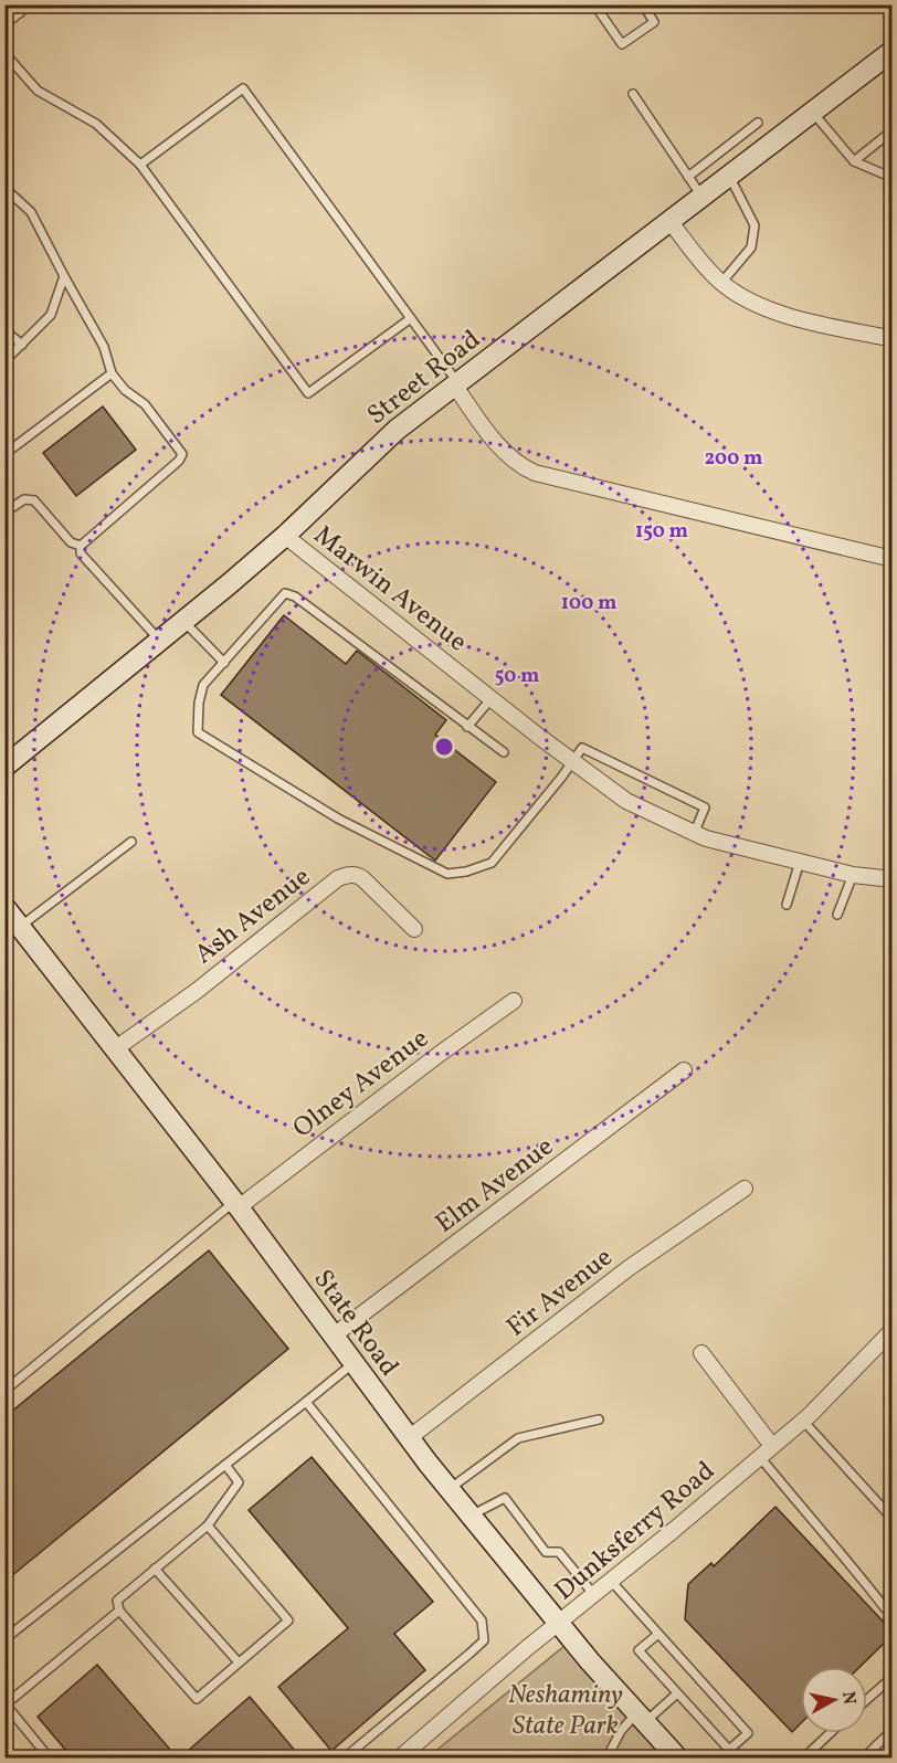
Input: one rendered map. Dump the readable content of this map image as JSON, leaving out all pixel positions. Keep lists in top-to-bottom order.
{
  "streets": {
    "main road": ["Street Road", "State Road"],
    "street": [
      "Marwin Avenue",
      "Ash Avenue",
      "Olney Avenue",
      "Elm Avenue",
      "Fir Avenue",
      "Dunksferry Road"
    ]
  },
  "crossings": [
    ["Street Road", "Marwin Avenue"],
    ["Ash Avenue", "State Road"],
    ["Olney Avenue", "State Road"],
    ["Elm Avenue", "State Road"],
    ["Fir Avenue", "State Road"],
    ["State Road", "Dunksferry Road"]
  ],
  "parks": ["Neshaminy State Park"],
  "north": "right",
  "rings": [
    "200 m",
    "150 m",
    "100 m",
    "50 m"
  ]
}
